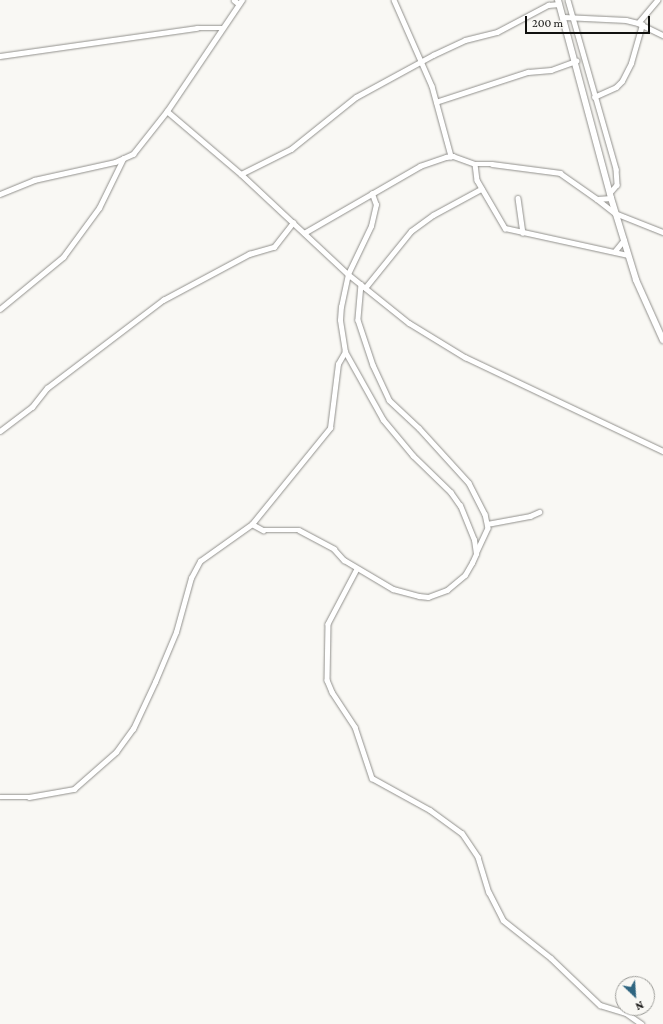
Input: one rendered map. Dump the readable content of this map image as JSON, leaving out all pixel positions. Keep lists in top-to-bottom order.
{
  "scale_bar": "200 m",
  "north": "bottom right"
}
